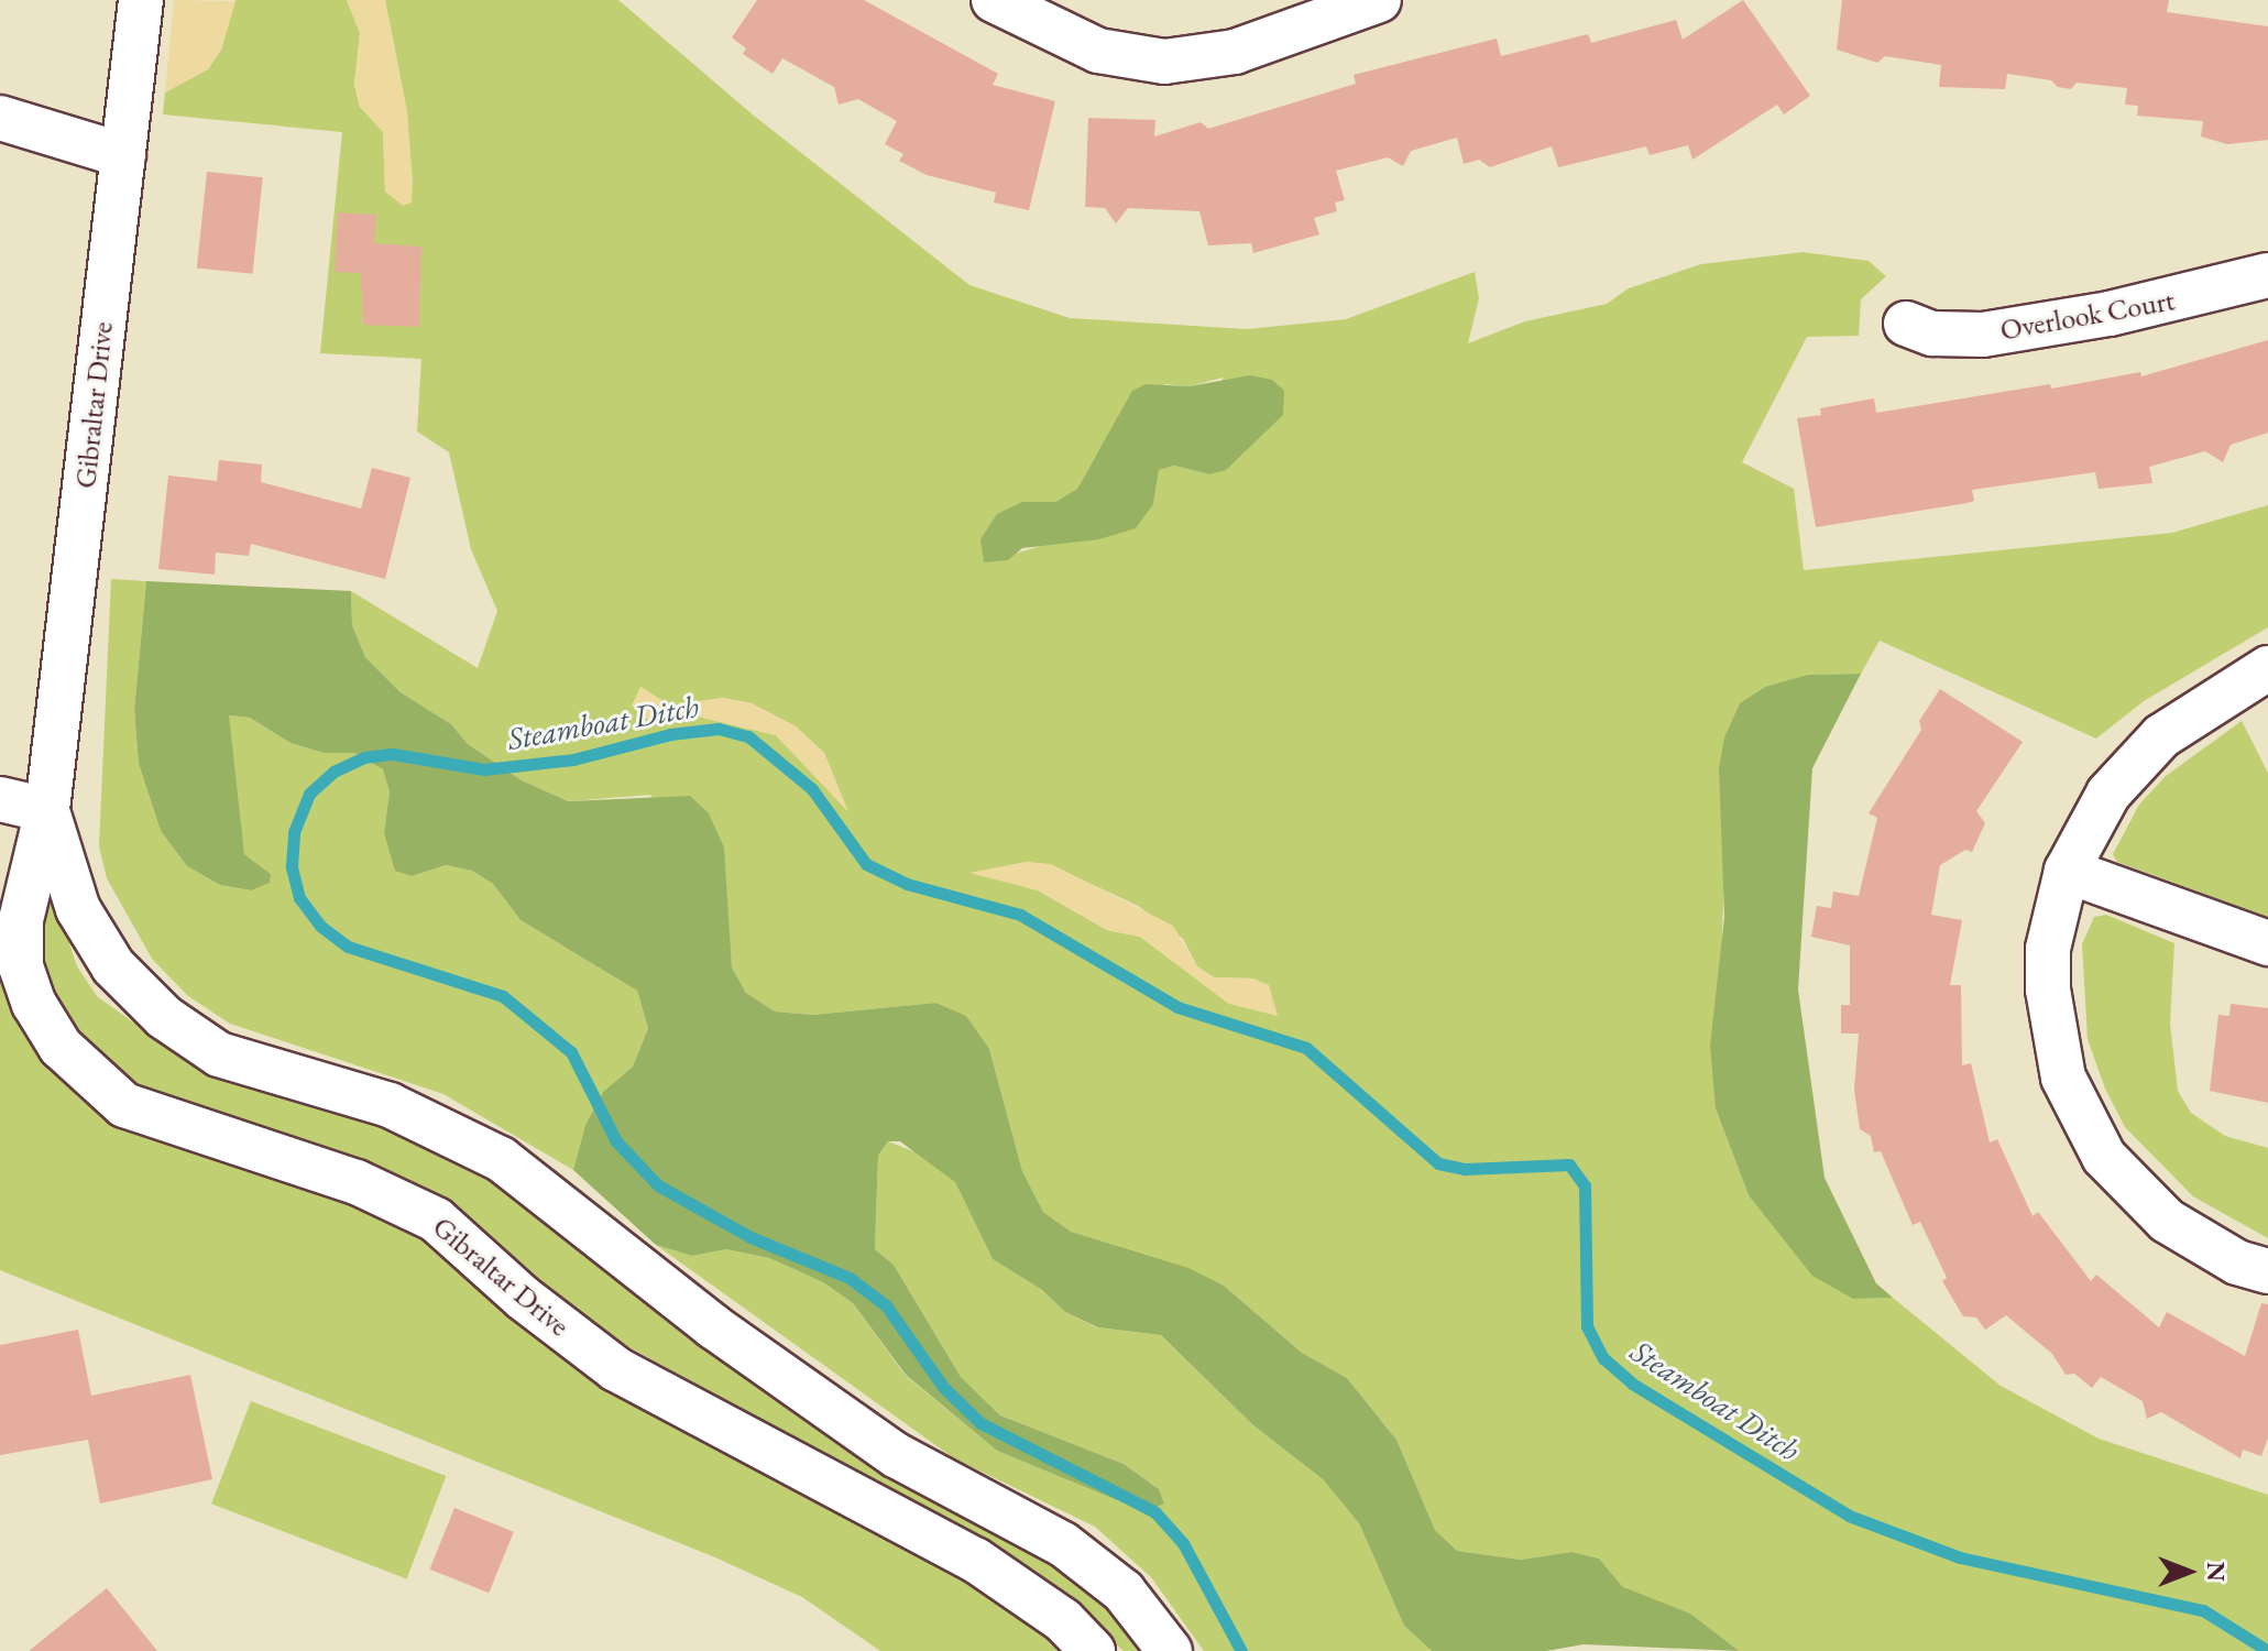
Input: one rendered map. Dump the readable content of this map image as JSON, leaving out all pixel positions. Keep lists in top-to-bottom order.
{
  "streets": {
    "street": ["Overlook Court", "Gibraltar Drive"]
  },
  "water": ["Steamboat Ditch"],
  "north": "right"
}
